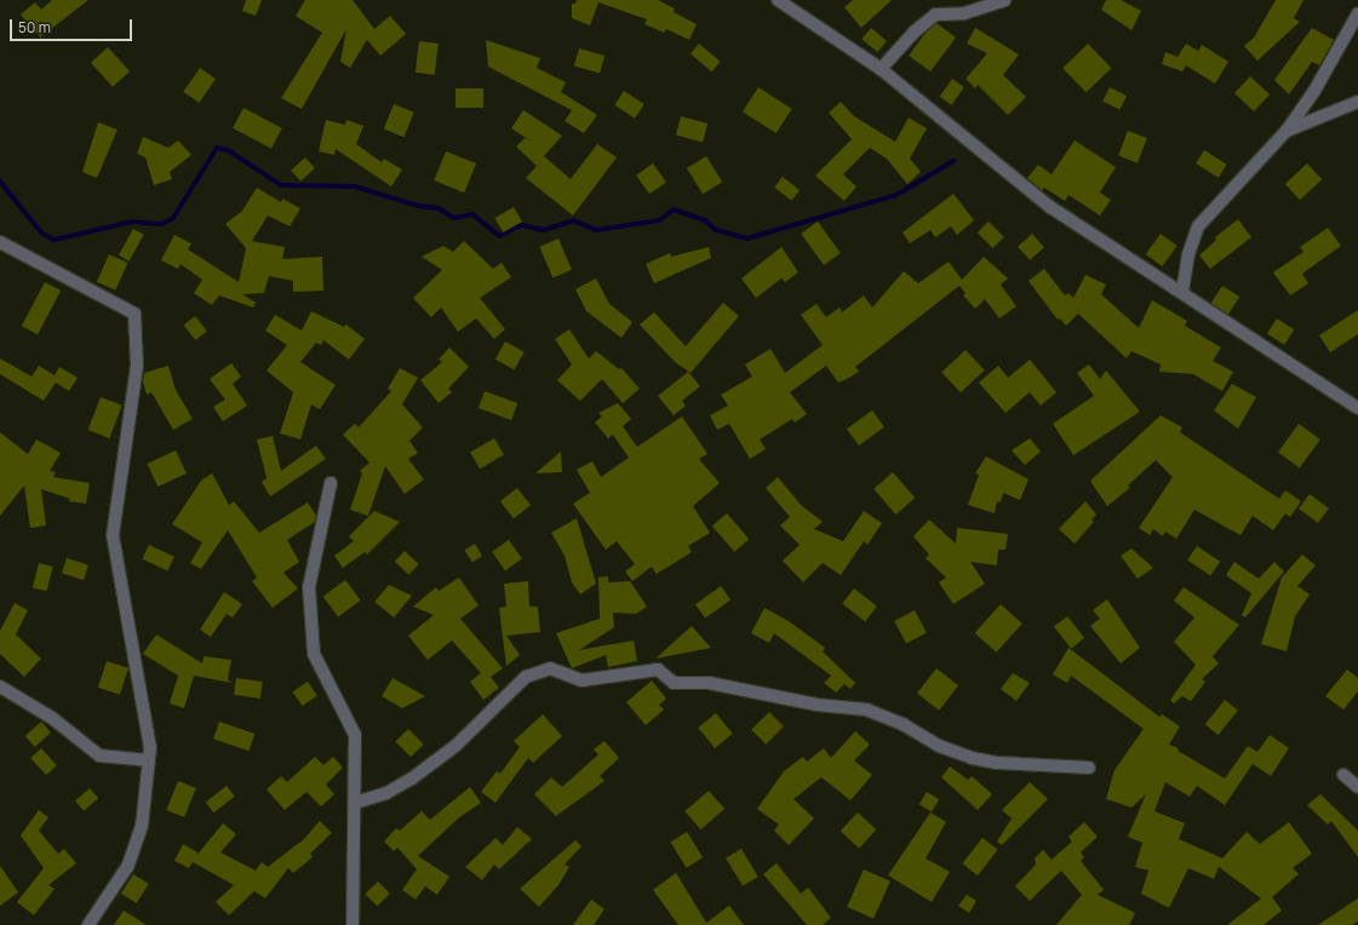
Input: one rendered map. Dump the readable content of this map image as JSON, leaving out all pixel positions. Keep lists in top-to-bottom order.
{
  "scale_bar": "50 m"
}
